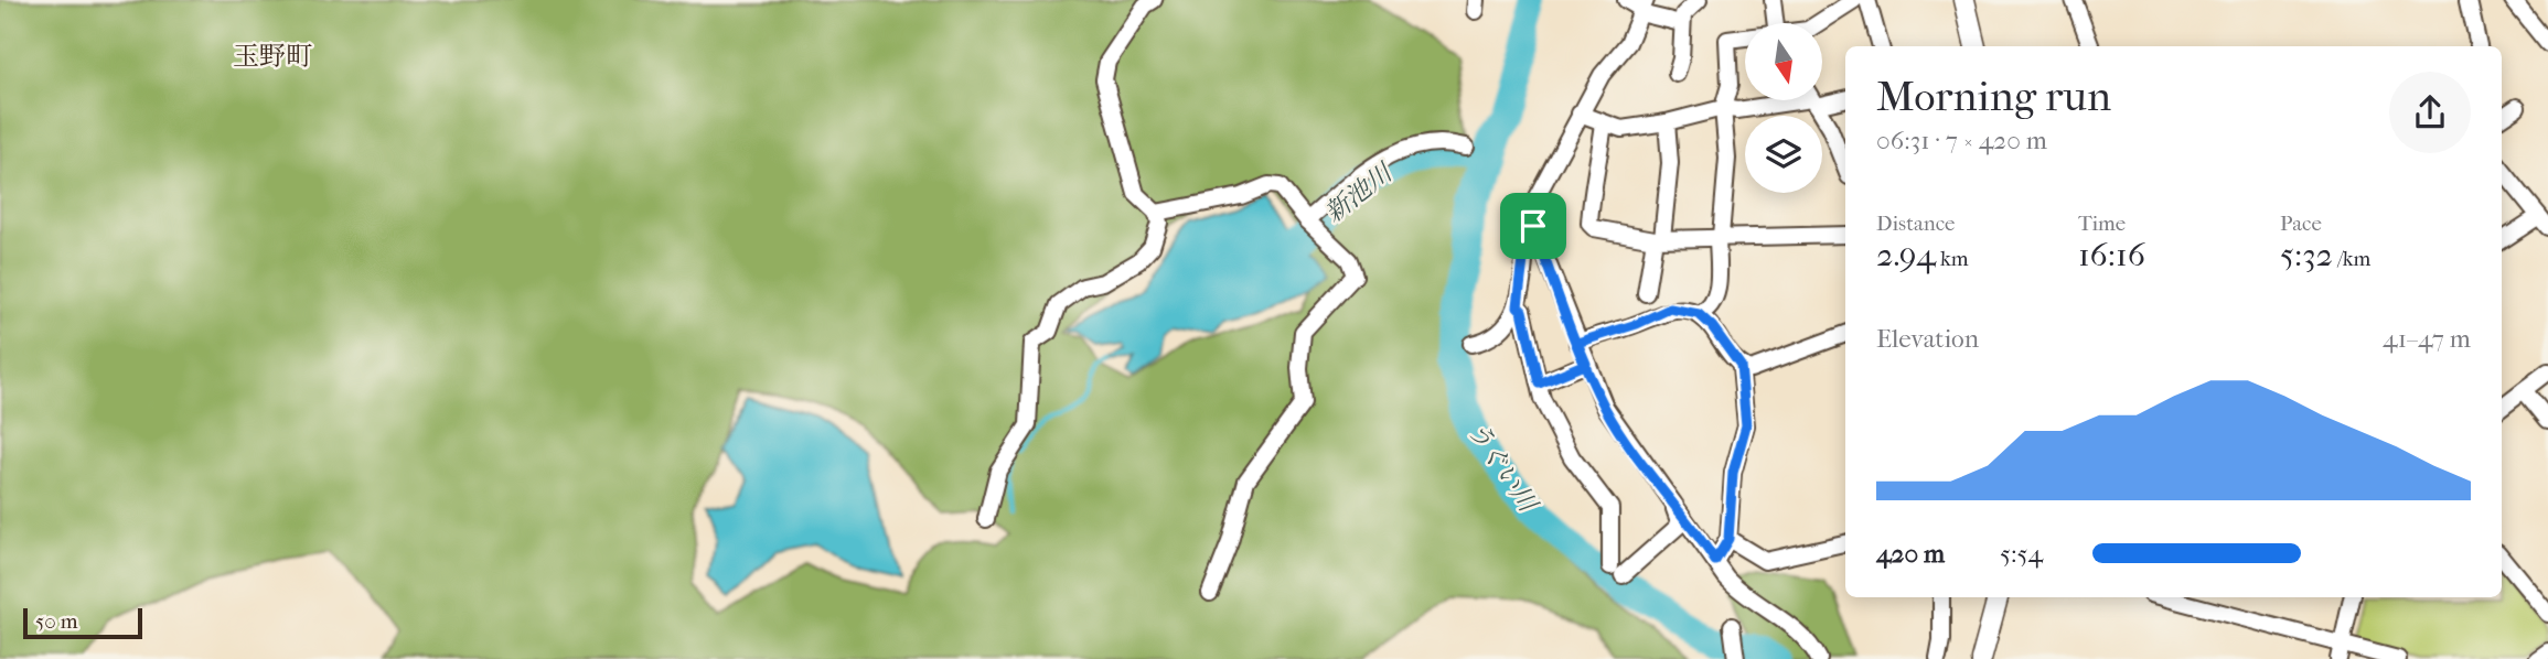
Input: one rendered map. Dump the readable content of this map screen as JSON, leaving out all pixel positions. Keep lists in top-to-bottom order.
{
  "districts": ["玉野町"],
  "water": ["新池川", "うぐい川"],
  "scale_bar": "50 m",
  "north": "bottom",
  "page": {
    "heading": ["Morning run", "06:31 · 7 × 420 m"],
    "stats": [
      ["Distance", "2.94 km"],
      ["Time", "16:16"],
      ["Pace", "5:32 /km"]
    ],
    "chart": ["Elevation", "41–47 m"],
    "list": [
      {
        "name": "420 m",
        "note": "5:54"
      }
    ],
    "scale": "50 m"
  }
}
